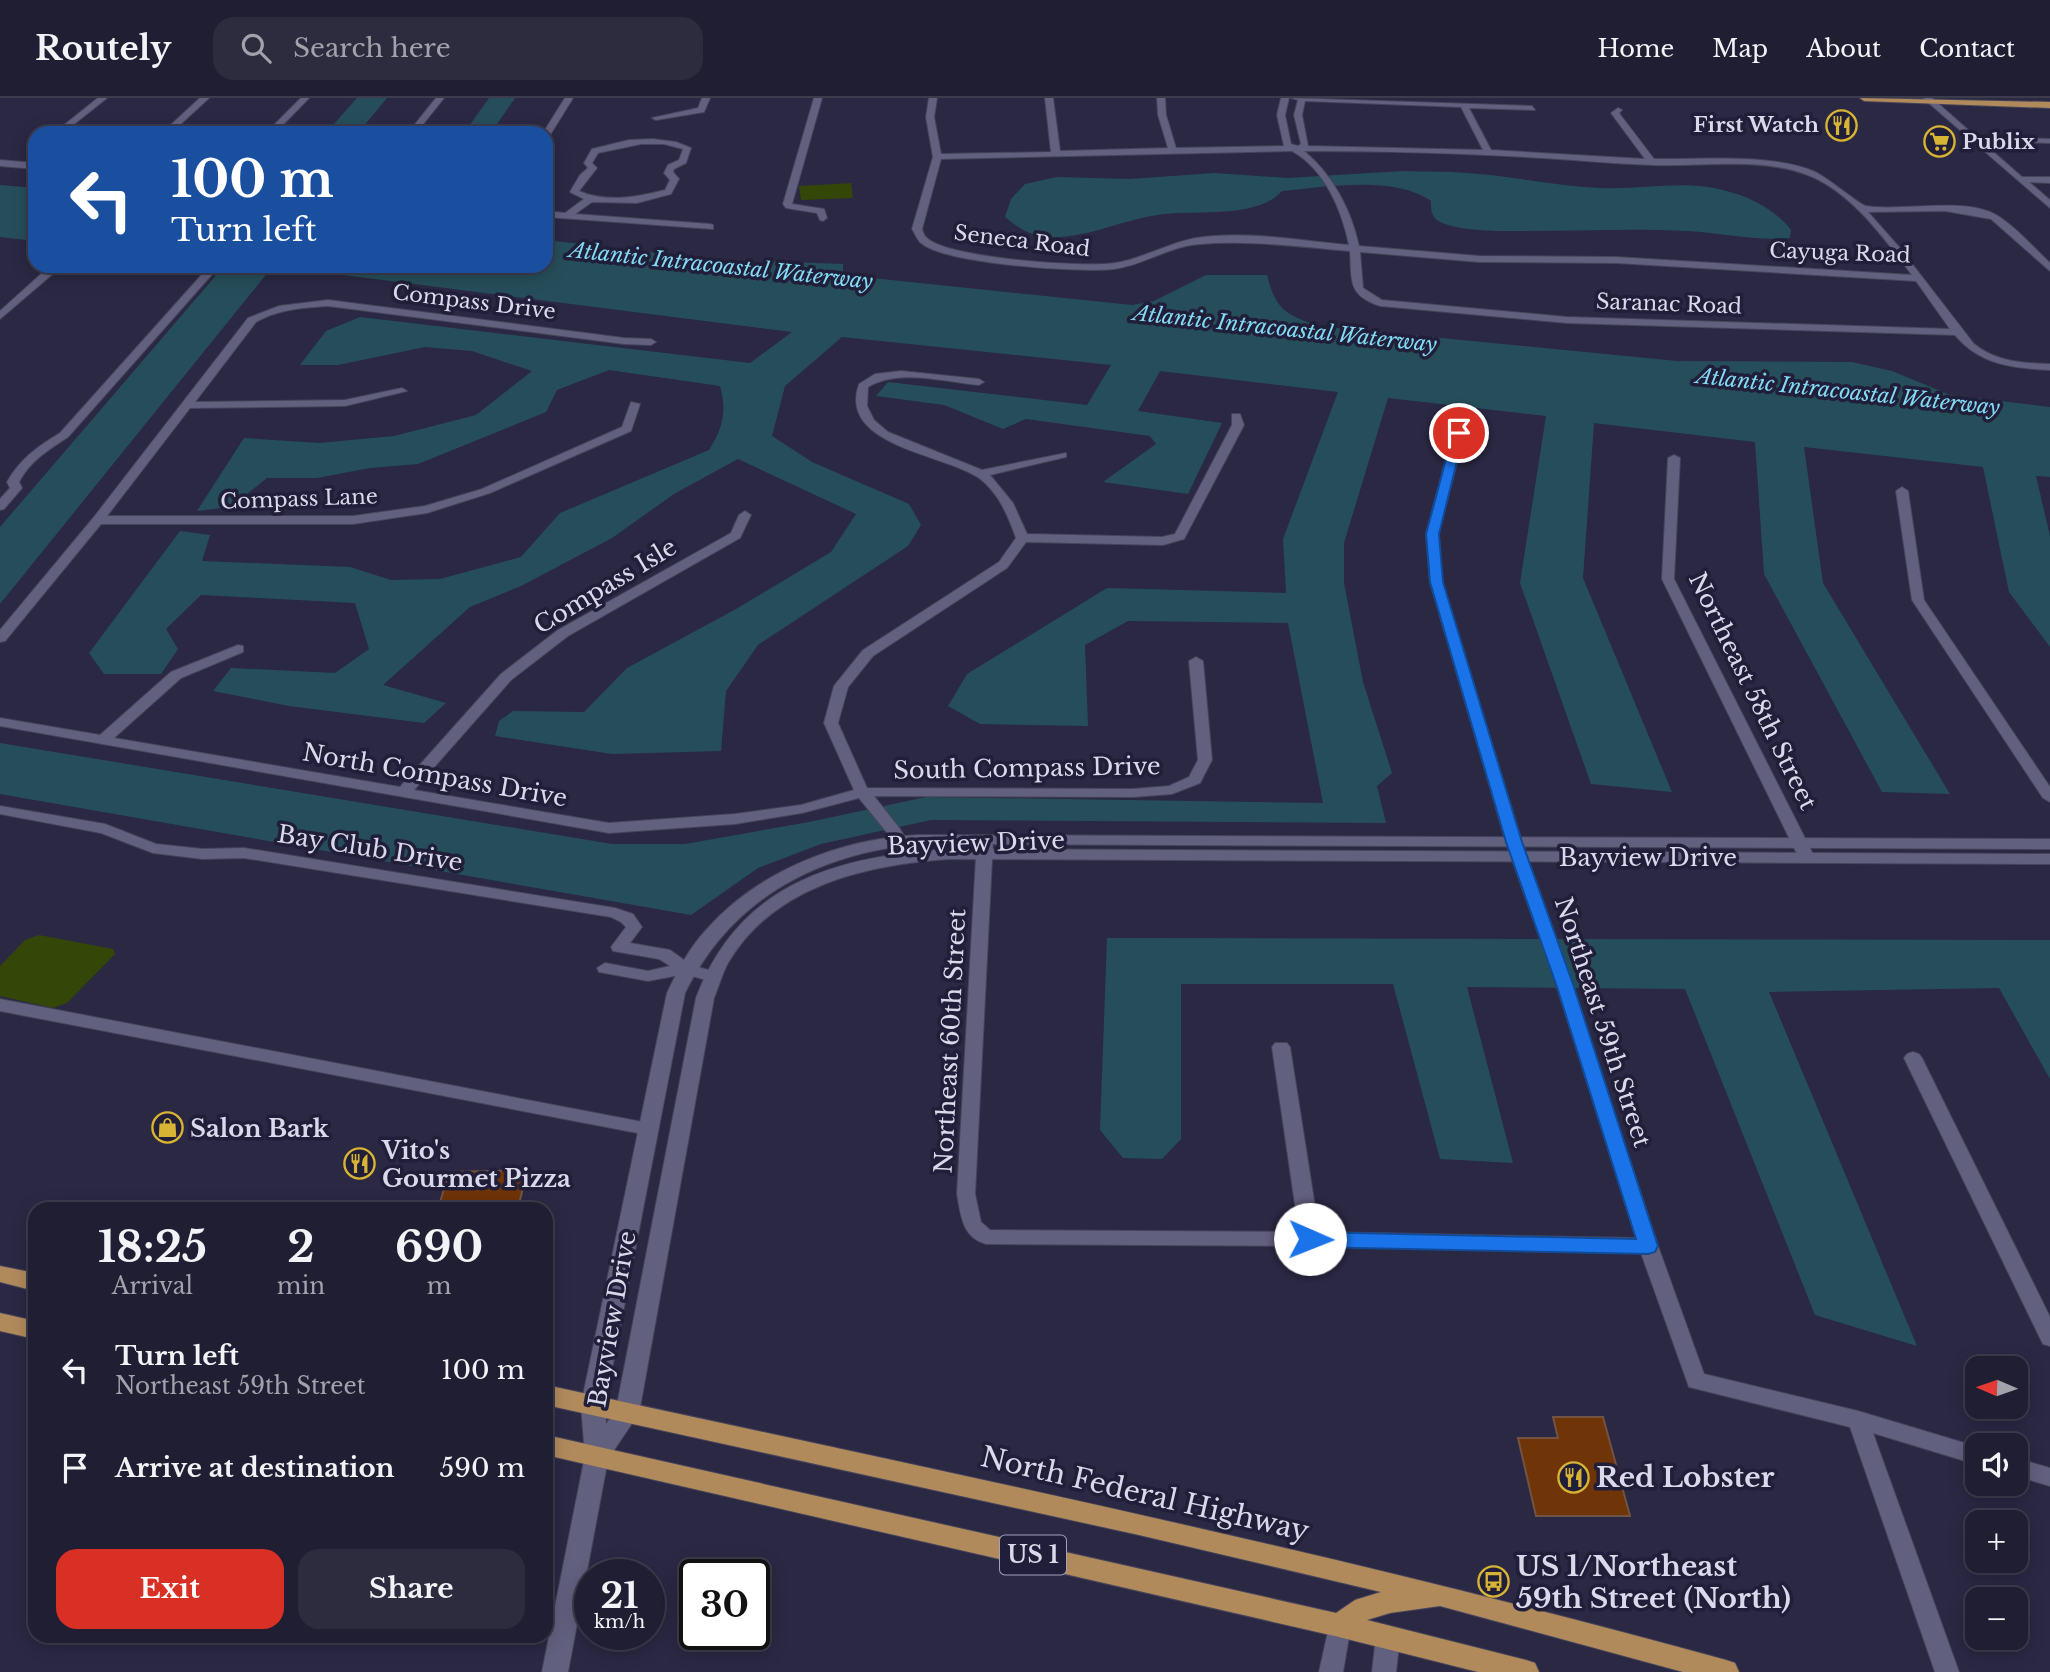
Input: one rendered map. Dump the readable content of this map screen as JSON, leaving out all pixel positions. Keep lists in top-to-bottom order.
{
  "streets": {
    "main road": ["North Federal Highway", "US 1"],
    "street": [
      "Seneca Road",
      "Cayuga Road",
      "Compass Drive",
      "Saranac Road",
      "Compass Lane",
      "Compass Isle",
      "Northeast 58th Street",
      "South Compass Drive",
      "North Compass Drive",
      "Bayview Drive",
      "Bay Club Drive",
      "Northeast 59th Street",
      "Northeast 60th Street"
    ]
  },
  "crossings": [
    ["Seneca Road", "Cayuga Road"],
    ["Seneca Road", "Saranac Road"],
    ["Cayuga Road", "Saranac Road"],
    ["Compass Isle", "North Compass Drive"],
    ["Northeast 58th Street", "Bayview Drive"],
    ["South Compass Drive", "North Compass Drive"],
    ["Bayview Drive", "Bay Club Drive"],
    ["Bayview Drive", "Northeast 59th Street"],
    ["Bayview Drive", "Northeast 60th Street"],
    ["Bayview Drive", "North Federal Highway"],
    ["Bayview Drive", "US 1"]
  ],
  "water": ["Atlantic Intracoastal Waterway"],
  "places": {
    "restaurant": ["First Watch", "Vito's Gourmet Pizza", "Red Lobster"],
    "supermarket": ["Publix"],
    "shop": ["Salon Bark"],
    "bus stop": ["US 1/Northeast 59th Street (North)"]
  },
  "north": "left",
  "page": {
    "header": "Routely",
    "search": "Search here",
    "nav": [
      "Home",
      "Map",
      "About",
      "Contact"
    ],
    "turn": ["100 m", "Turn left"],
    "eta": [
      "18:25",
      "Arrival",
      "2",
      "min",
      "690",
      "m"
    ],
    "list": [
      {
        "name": "Turn left",
        "note": "Northeast 59th Street",
        "value": "100 m"
      },
      {
        "name": "Arrive at destination",
        "value": "590 m"
      }
    ],
    "map_buttons": ["+", "−"],
    "buttons": ["Exit", "Share"],
    "speed": "21 km/h",
    "limit": "30"
  }
}
